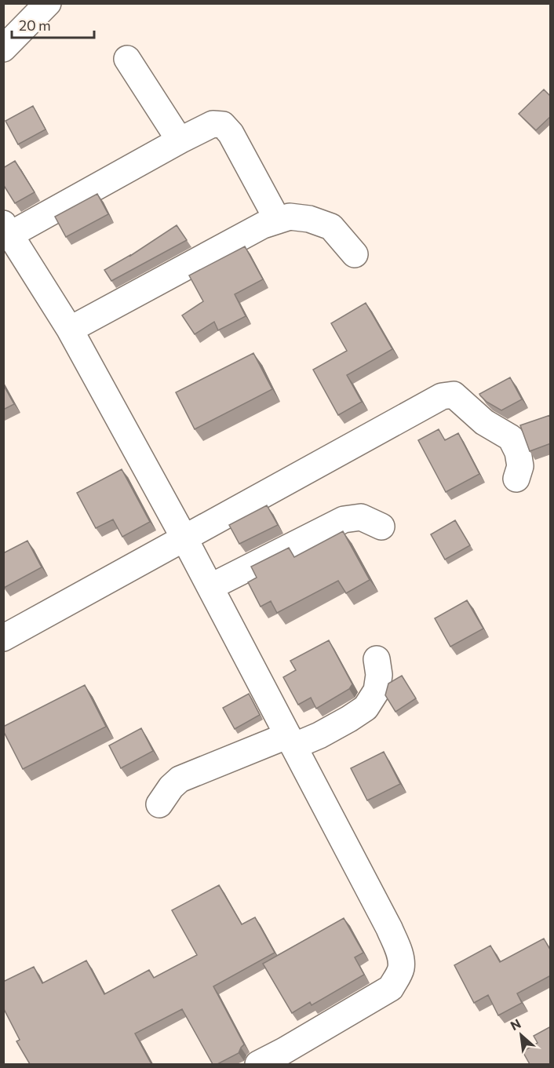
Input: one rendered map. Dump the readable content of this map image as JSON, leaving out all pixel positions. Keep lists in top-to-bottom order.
{
  "scale_bar": "20 m",
  "north": "top left"
}
